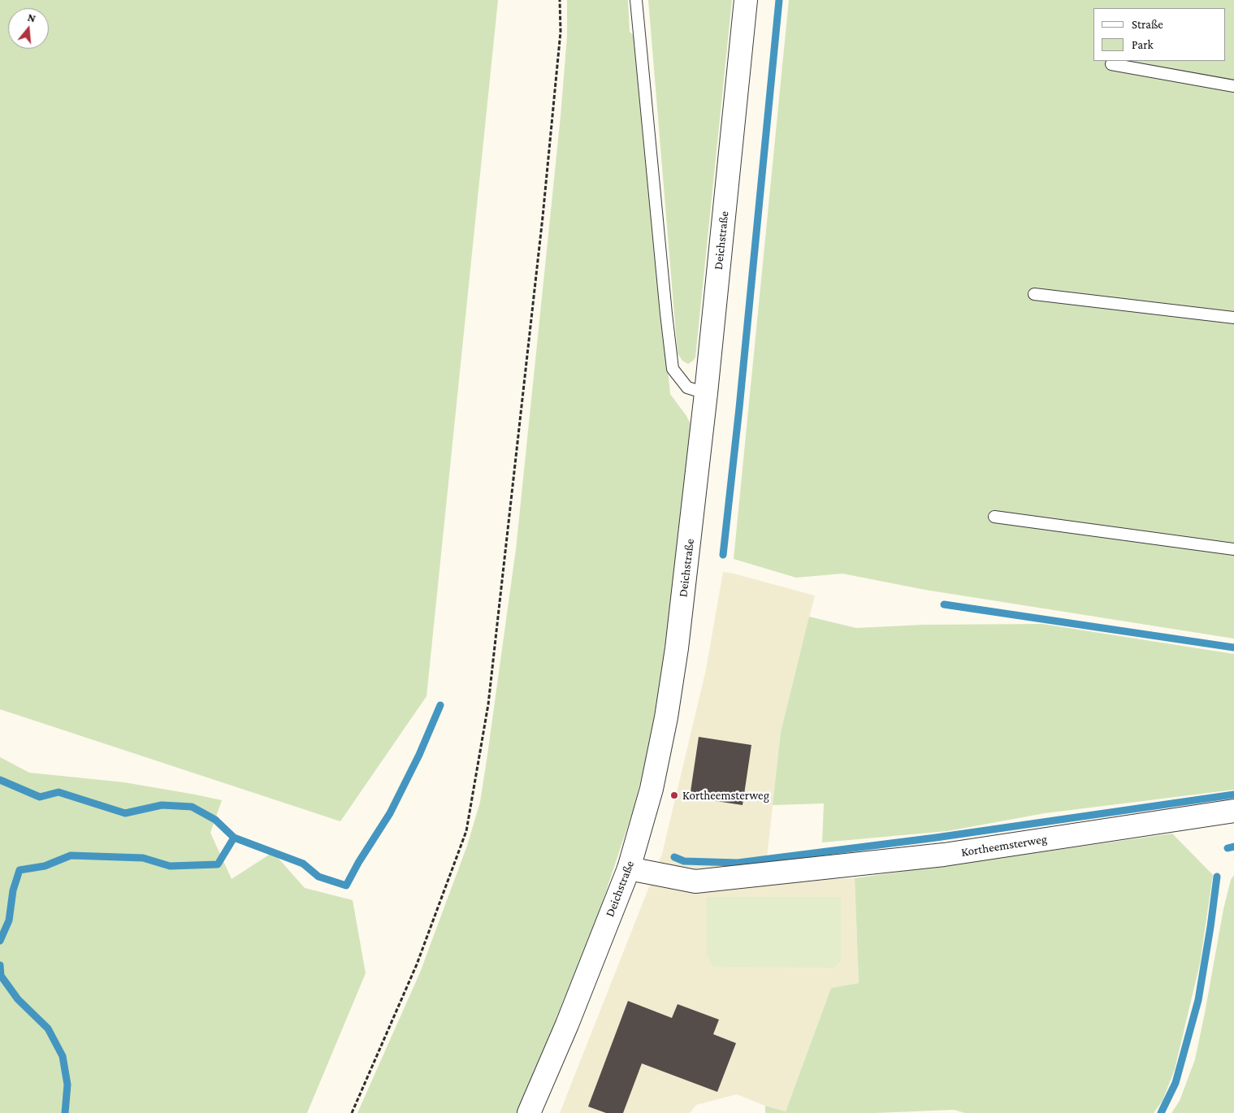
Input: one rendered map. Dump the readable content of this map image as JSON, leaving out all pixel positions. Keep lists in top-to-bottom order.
{
  "streets": {
    "street": ["Deichstraße", "Kortheemsterweg"]
  },
  "crossings": [
    ["Deichstraße", "Kortheemsterweg"]
  ],
  "places": ["Kortheemsterweg"],
  "legend": ["Straße", "Park"],
  "north": "top"
}
